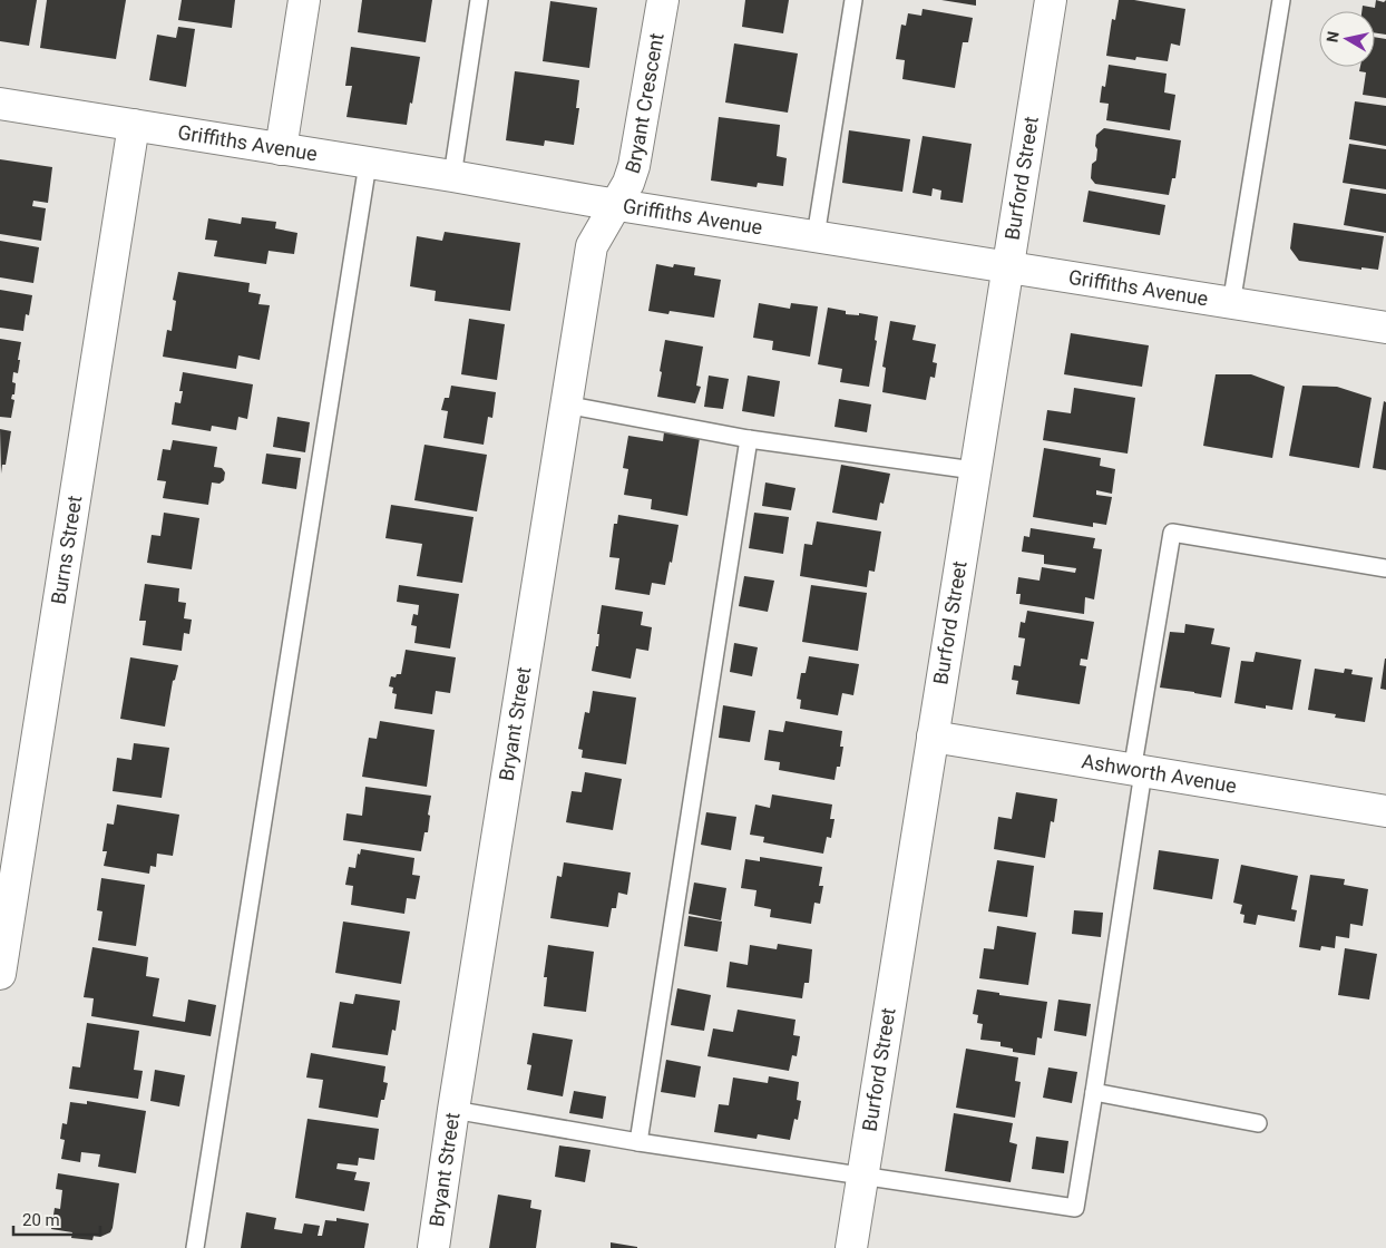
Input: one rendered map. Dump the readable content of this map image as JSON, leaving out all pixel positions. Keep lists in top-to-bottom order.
{
  "streets": {
    "street": [
      "Bryant Crescent",
      "Griffiths Avenue",
      "Burford Street",
      "Burns Street",
      "Bryant Street",
      "Ashworth Avenue"
    ]
  },
  "crossings": [
    ["Bryant Crescent", "Griffiths Avenue"],
    ["Bryant Crescent", "Bryant Street"],
    ["Griffiths Avenue", "Burford Street"],
    ["Griffiths Avenue", "Burns Street"],
    ["Griffiths Avenue", "Bryant Street"],
    ["Burford Street", "Ashworth Avenue"]
  ],
  "scale_bar": "20 m",
  "north": "left"
}
